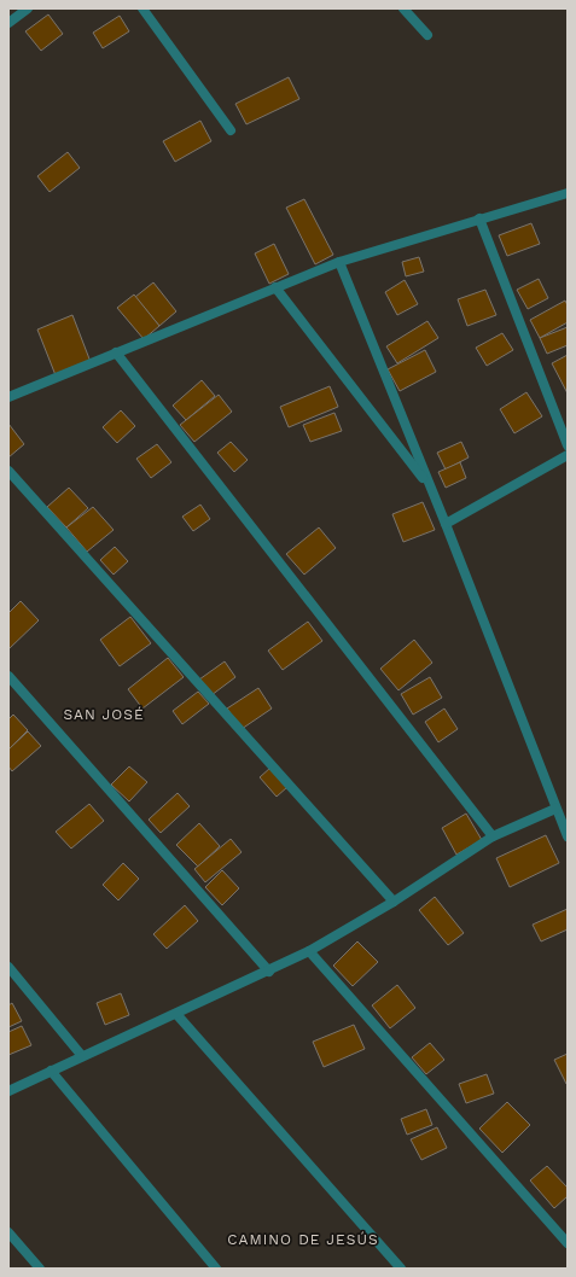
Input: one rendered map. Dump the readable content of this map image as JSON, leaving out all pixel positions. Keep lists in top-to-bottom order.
{
  "districts": ["SAN JOSÉ", "CAMINO DE JESÚS"]
}
